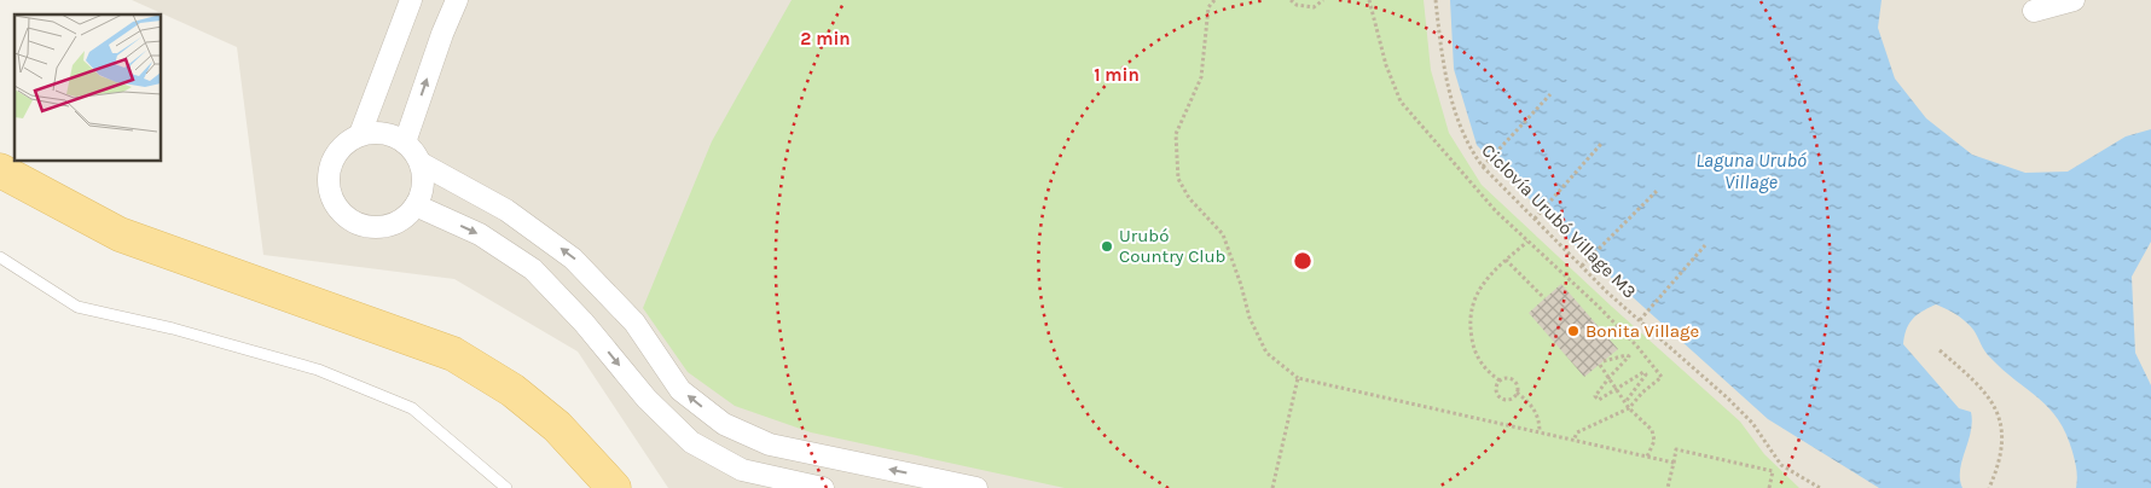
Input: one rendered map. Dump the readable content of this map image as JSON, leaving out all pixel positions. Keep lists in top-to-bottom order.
{
  "streets": {
    "path": ["Ciclovía Urubó Village M3"]
  },
  "water": ["Laguna Urubó Village"],
  "places": ["Urubó Country Club", "Bonita Village"],
  "rings": ["2 min", "1 min"]
}
